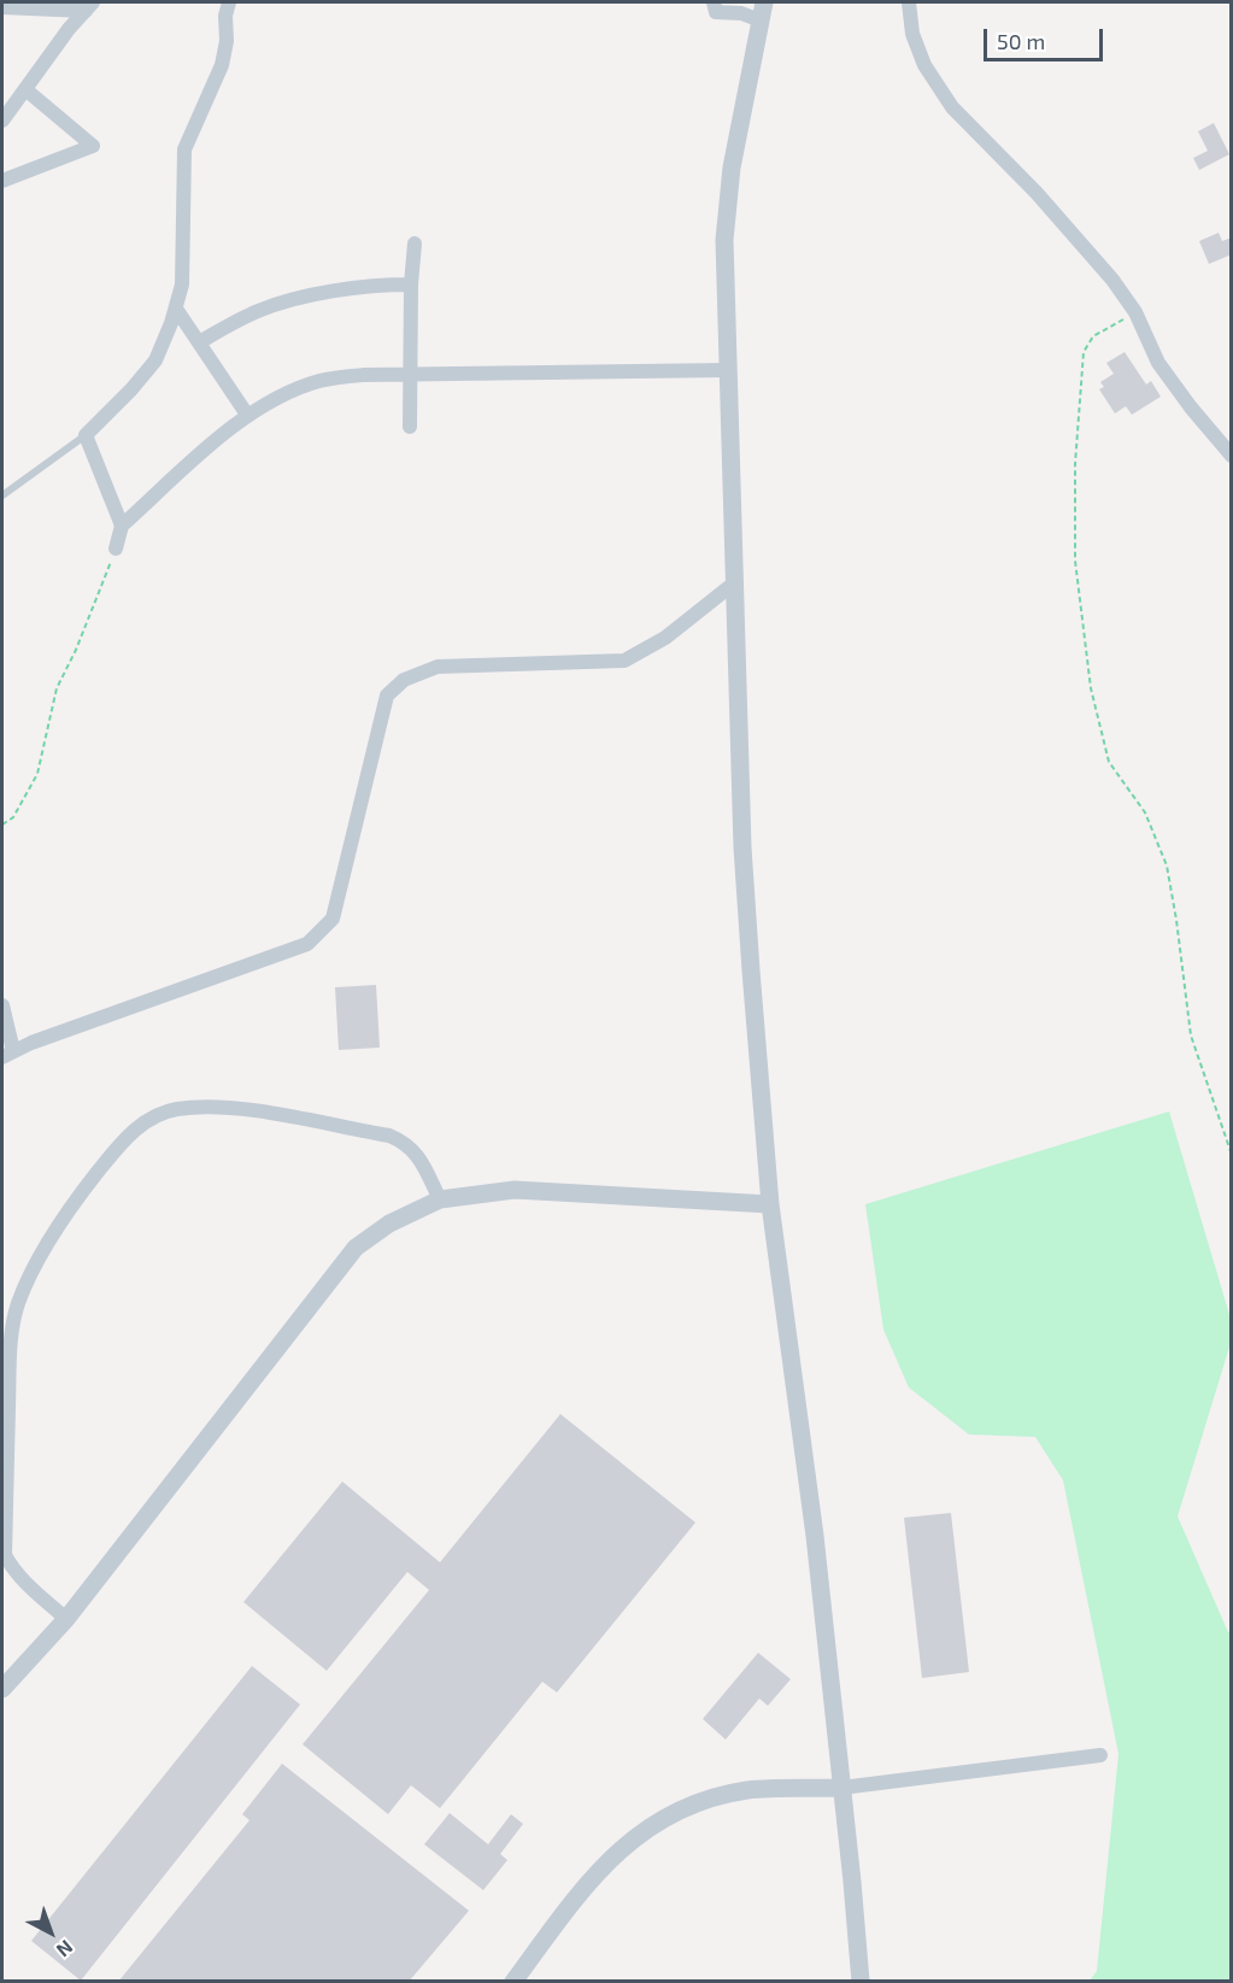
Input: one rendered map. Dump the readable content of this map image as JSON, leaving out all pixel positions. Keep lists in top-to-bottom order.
{
  "scale_bar": "50 m",
  "north": "bottom right"
}
